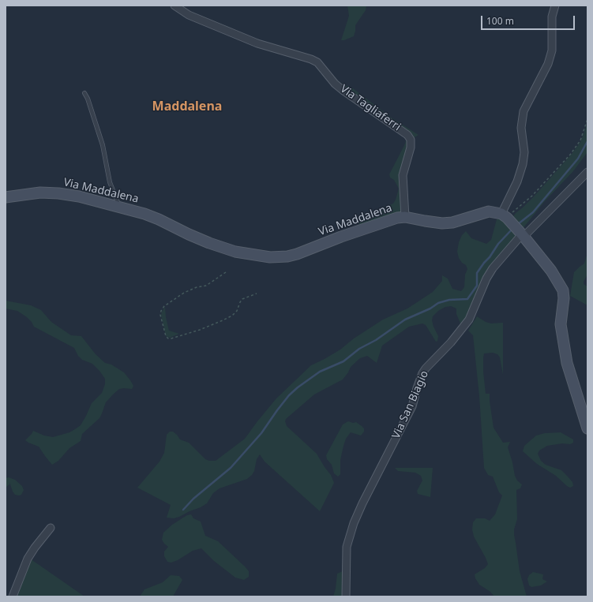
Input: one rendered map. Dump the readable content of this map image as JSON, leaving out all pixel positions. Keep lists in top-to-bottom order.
{
  "streets": {
    "street": ["Via Tagliaferri", "Via Maddalena", "Via San Biagio"]
  },
  "crossings": [
    ["Via Tagliaferri", "Via Maddalena"]
  ],
  "districts": ["Maddalena"],
  "scale_bar": "100 m"
}
